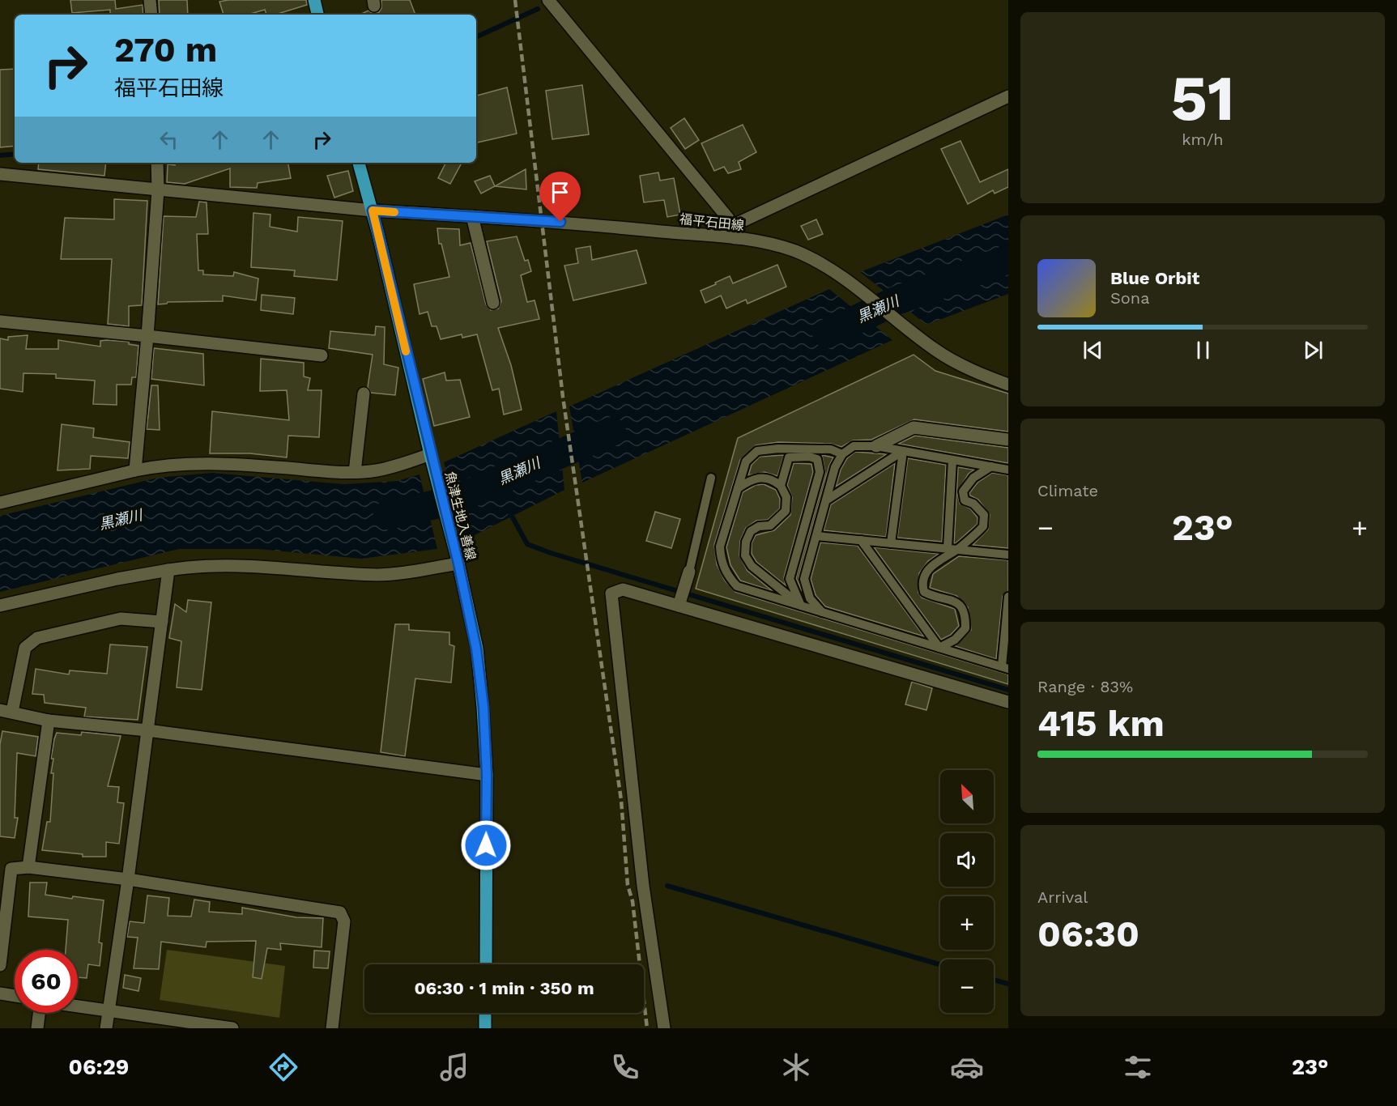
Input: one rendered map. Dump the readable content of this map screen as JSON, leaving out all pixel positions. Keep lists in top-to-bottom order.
{
  "streets": {
    "main road": ["魚津生地入善線"],
    "street": ["福平石田線"]
  },
  "crossings": [
    ["福平石田線", "魚津生地入善線"]
  ],
  "water": ["黒瀬川"],
  "north": "top left",
  "page": {
    "tile": [
      ["51", "km/h"],
      "Climate",
      ["Range · 83%", "415 km"],
      ["Arrival", "06:30"]
    ],
    "turn": ["270 m", "福平石田線"],
    "song": ["Blue Orbit", "Sona"],
    "heat": ["−", "23°", "+"],
    "map_buttons": ["+", "−"],
    "limit": "60",
    "trip": "06:30 · 1 min · 350 m",
    "tabs": ["06:29", "23°"]
  }
}
